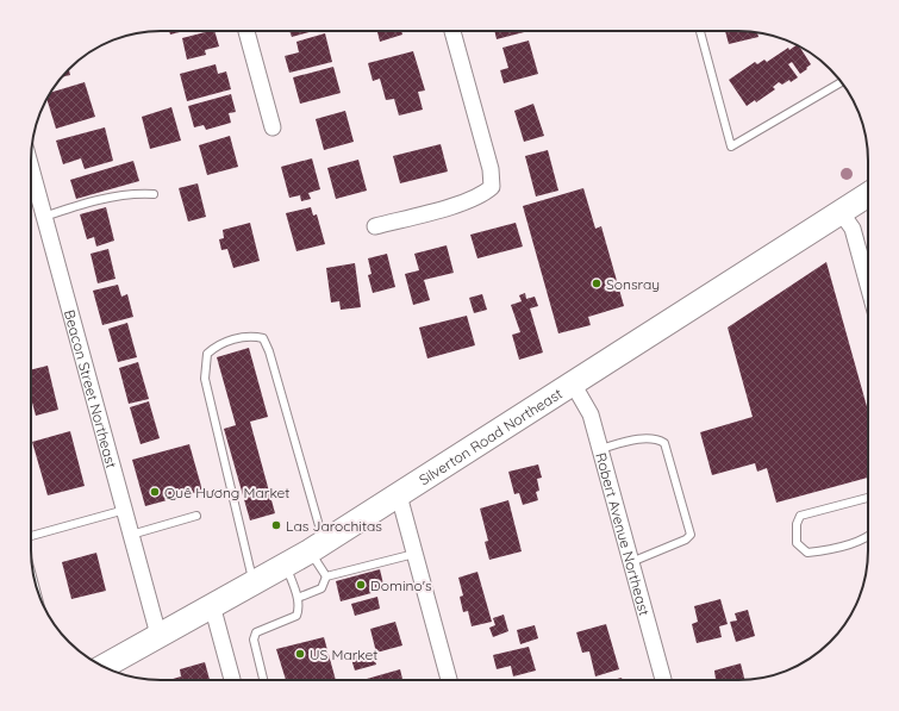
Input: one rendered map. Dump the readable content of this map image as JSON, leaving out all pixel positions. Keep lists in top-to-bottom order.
{
  "streets": {
    "main road": ["Silverton Road Northeast"],
    "street": ["Beacon Street Northeast", "Robert Avenue Northeast"]
  },
  "crossings": [
    ["Beacon Street Northeast", "Silverton Road Northeast"],
    ["Silverton Road Northeast", "Robert Avenue Northeast"]
  ],
  "places": [
    "Sonsray",
    "Quê Hương Market",
    "Las Jarochitas",
    "Domino's",
    "US Market"
  ]
}
